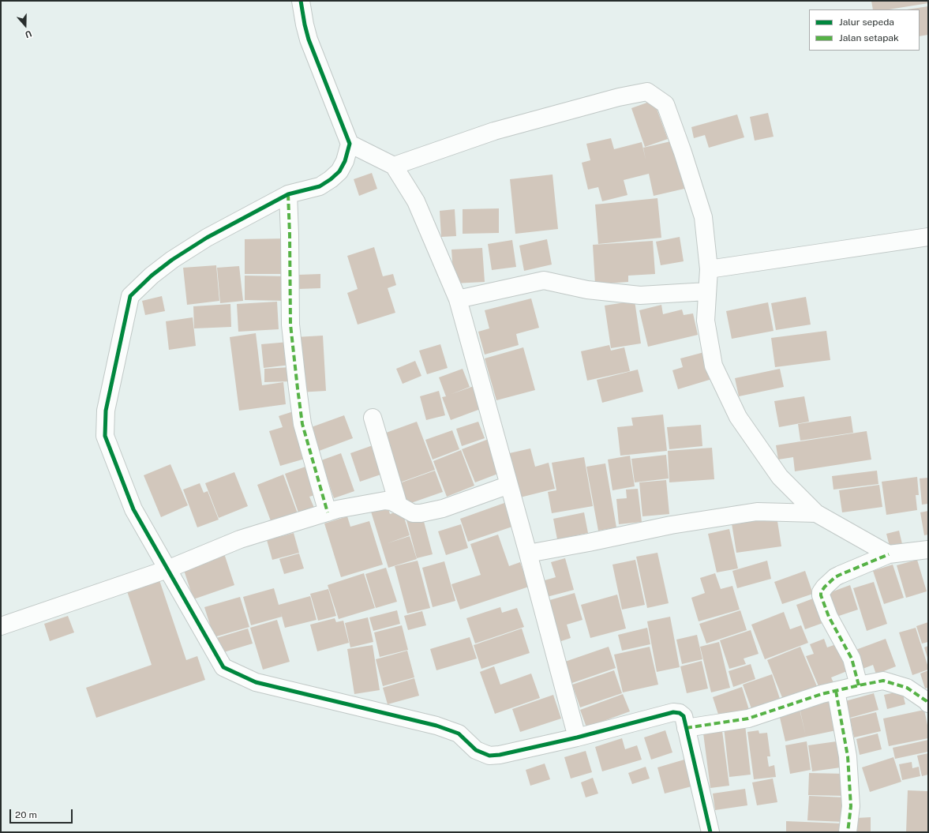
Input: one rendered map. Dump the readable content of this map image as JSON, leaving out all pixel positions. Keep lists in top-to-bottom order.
{
  "legend": ["Jalur sepeda", "Jalan setapak"],
  "scale_bar": "20 m",
  "north": "bottom"
}
